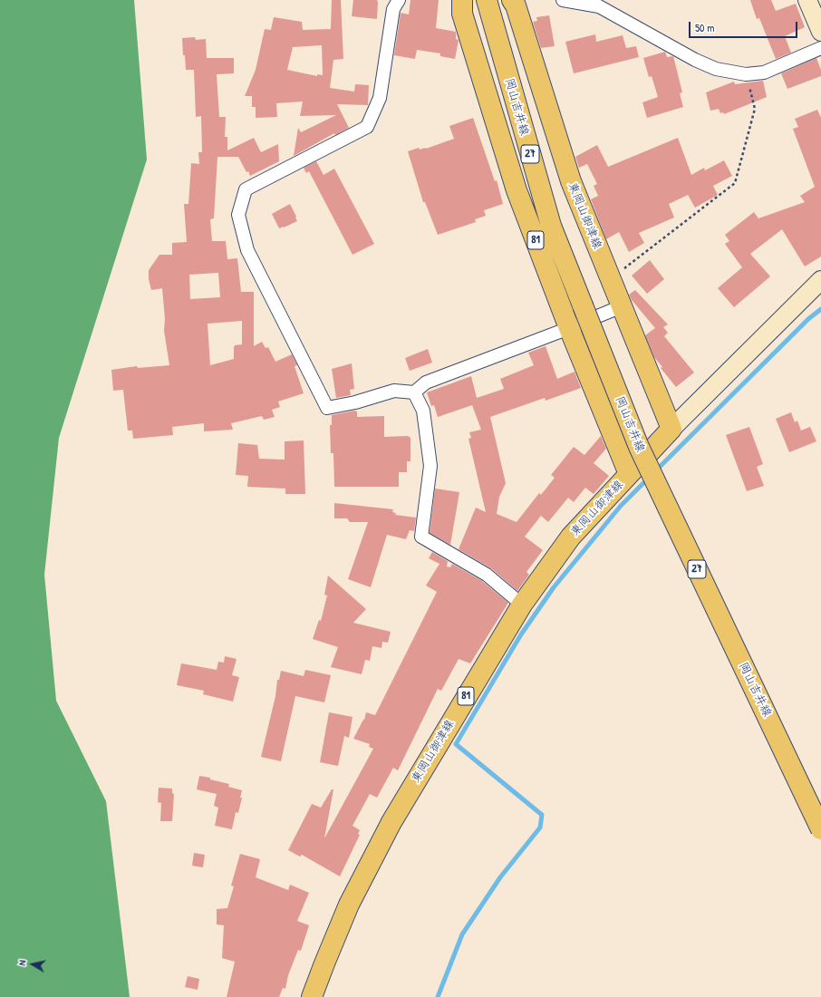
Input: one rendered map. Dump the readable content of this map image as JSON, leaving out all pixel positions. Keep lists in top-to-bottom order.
{
  "streets": {
    "main road": [
      "岡山吉井線",
      "27",
      "東岡山御津線",
      "81"
    ]
  },
  "scale_bar": "50 m",
  "north": "left"
}
